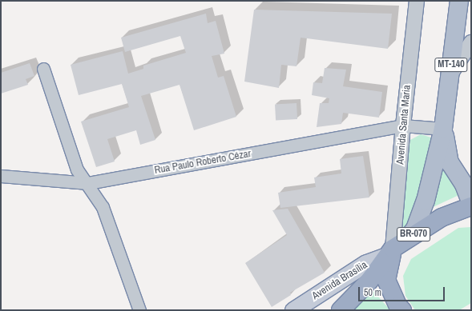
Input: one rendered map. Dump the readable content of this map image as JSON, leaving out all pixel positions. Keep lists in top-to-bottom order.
{
  "streets": {
    "highway": ["BR-070"],
    "main road": ["MT-140", "Avenida Brasília"],
    "street": ["Avenida Santa Maria", "Rua Paulo Roberto Cézar"]
  },
  "crossings": [
    ["MT-140", "Rua Paulo Roberto Cézar"],
    ["MT-140", "BR-070"],
    ["Avenida Santa Maria", "Rua Paulo Roberto Cézar"],
    ["Avenida Santa Maria", "BR-070"],
    ["Avenida Santa Maria", "Avenida Brasília"],
    ["BR-070", "Avenida Brasília"]
  ],
  "scale_bar": "50 m"
}
